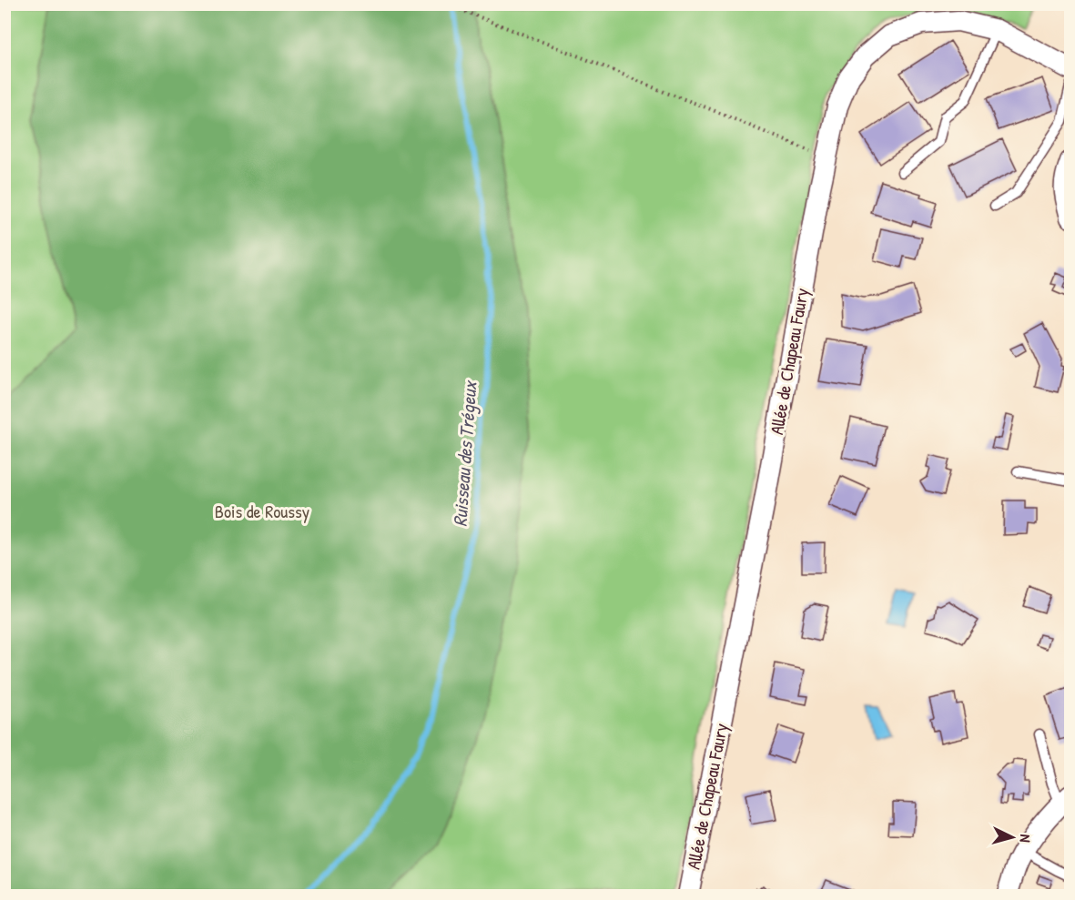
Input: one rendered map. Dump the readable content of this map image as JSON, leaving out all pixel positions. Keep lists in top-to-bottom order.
{
  "streets": {
    "street": ["Allée de Chapeau Faury"]
  },
  "water": ["Ruisseau des Trégeux"],
  "parks": ["Bois de Roussy"],
  "north": "right"
}
